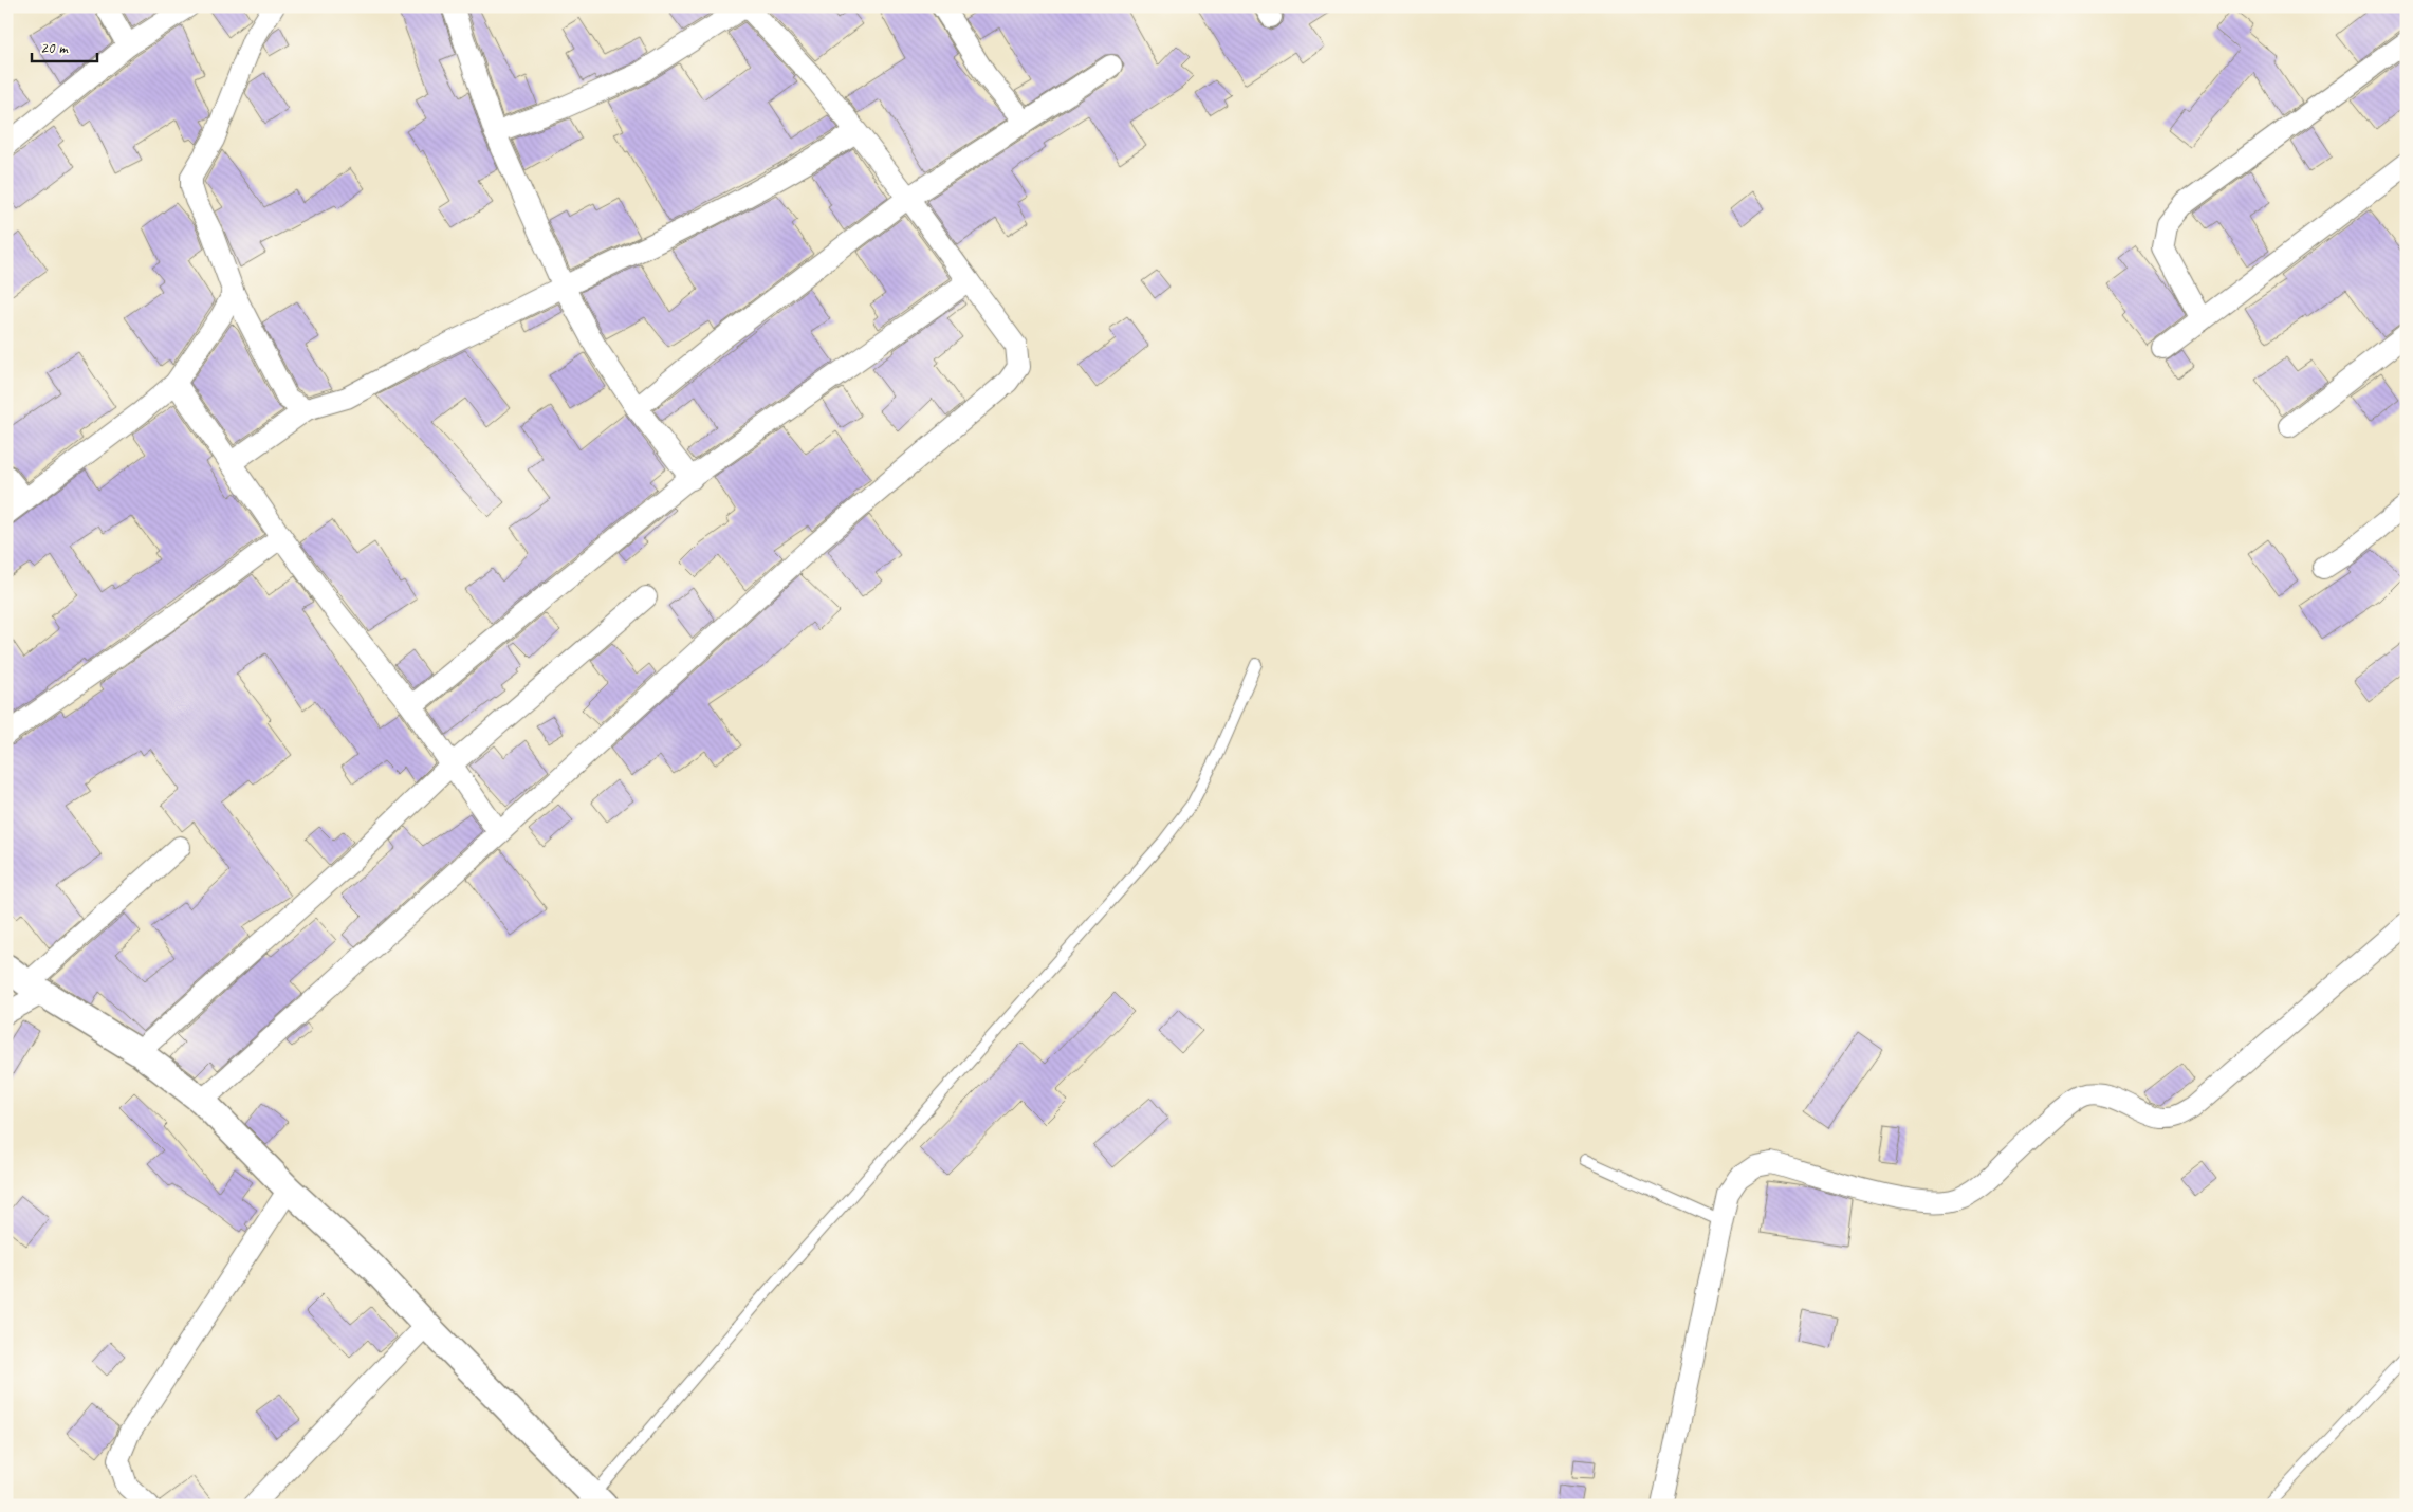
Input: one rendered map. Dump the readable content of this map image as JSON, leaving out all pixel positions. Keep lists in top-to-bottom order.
{
  "scale_bar": "20 m"
}
